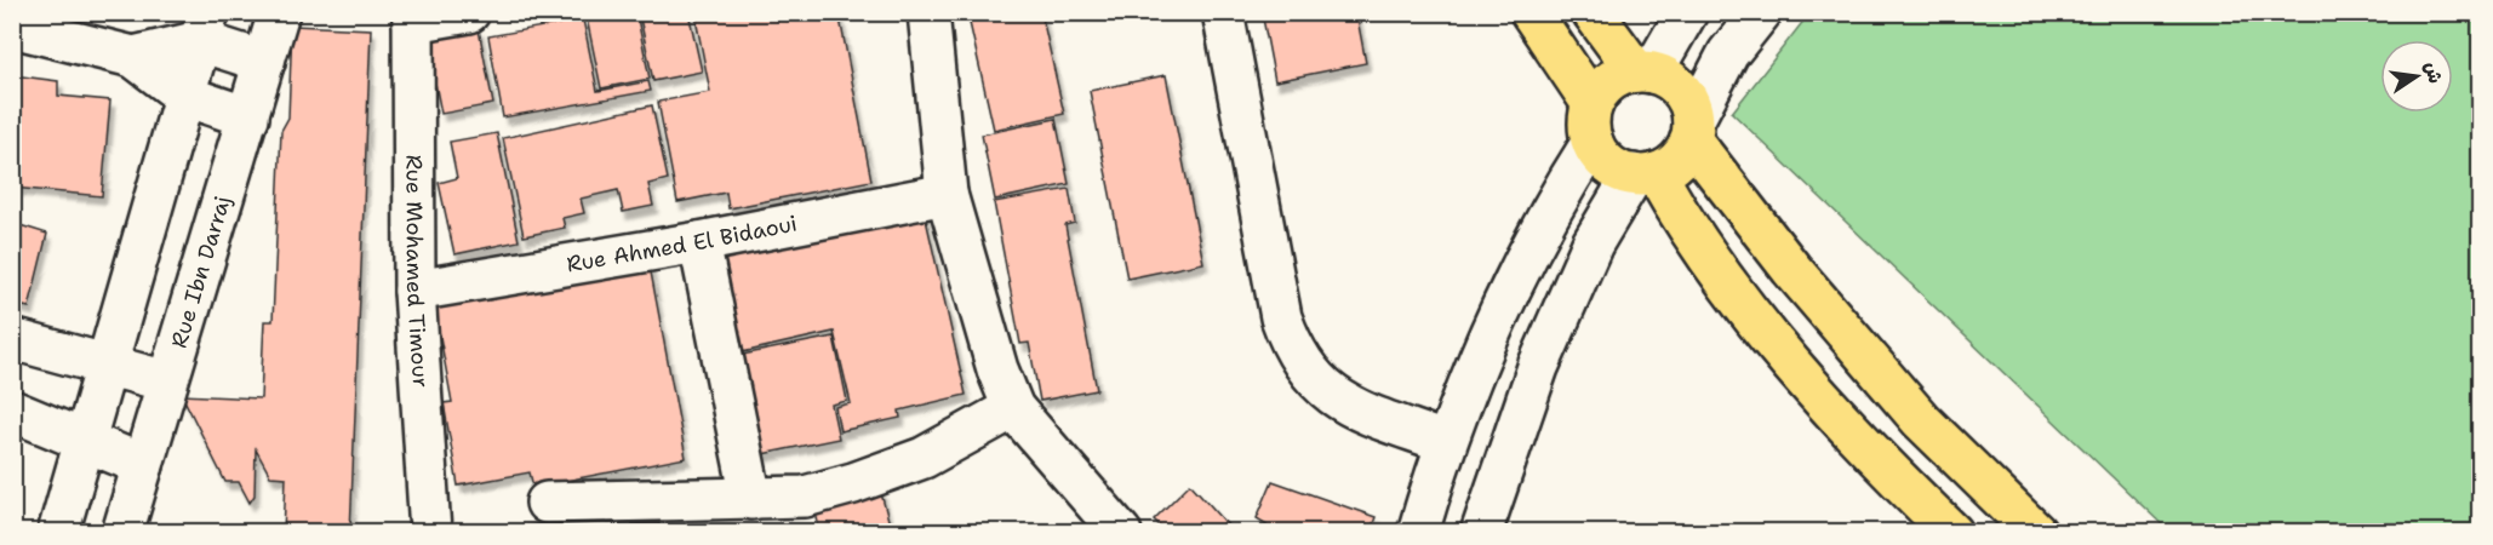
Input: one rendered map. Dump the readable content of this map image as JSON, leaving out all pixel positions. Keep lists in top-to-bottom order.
{
  "streets": {
    "street": ["Rue Ahmed El Bidaoui", "Rue Ibn Darraj", "Rue Mohamed Timour"]
  },
  "crossings": [
    ["Rue Ahmed El Bidaoui", "Rue Mohamed Timour"]
  ],
  "north": "right"
}
